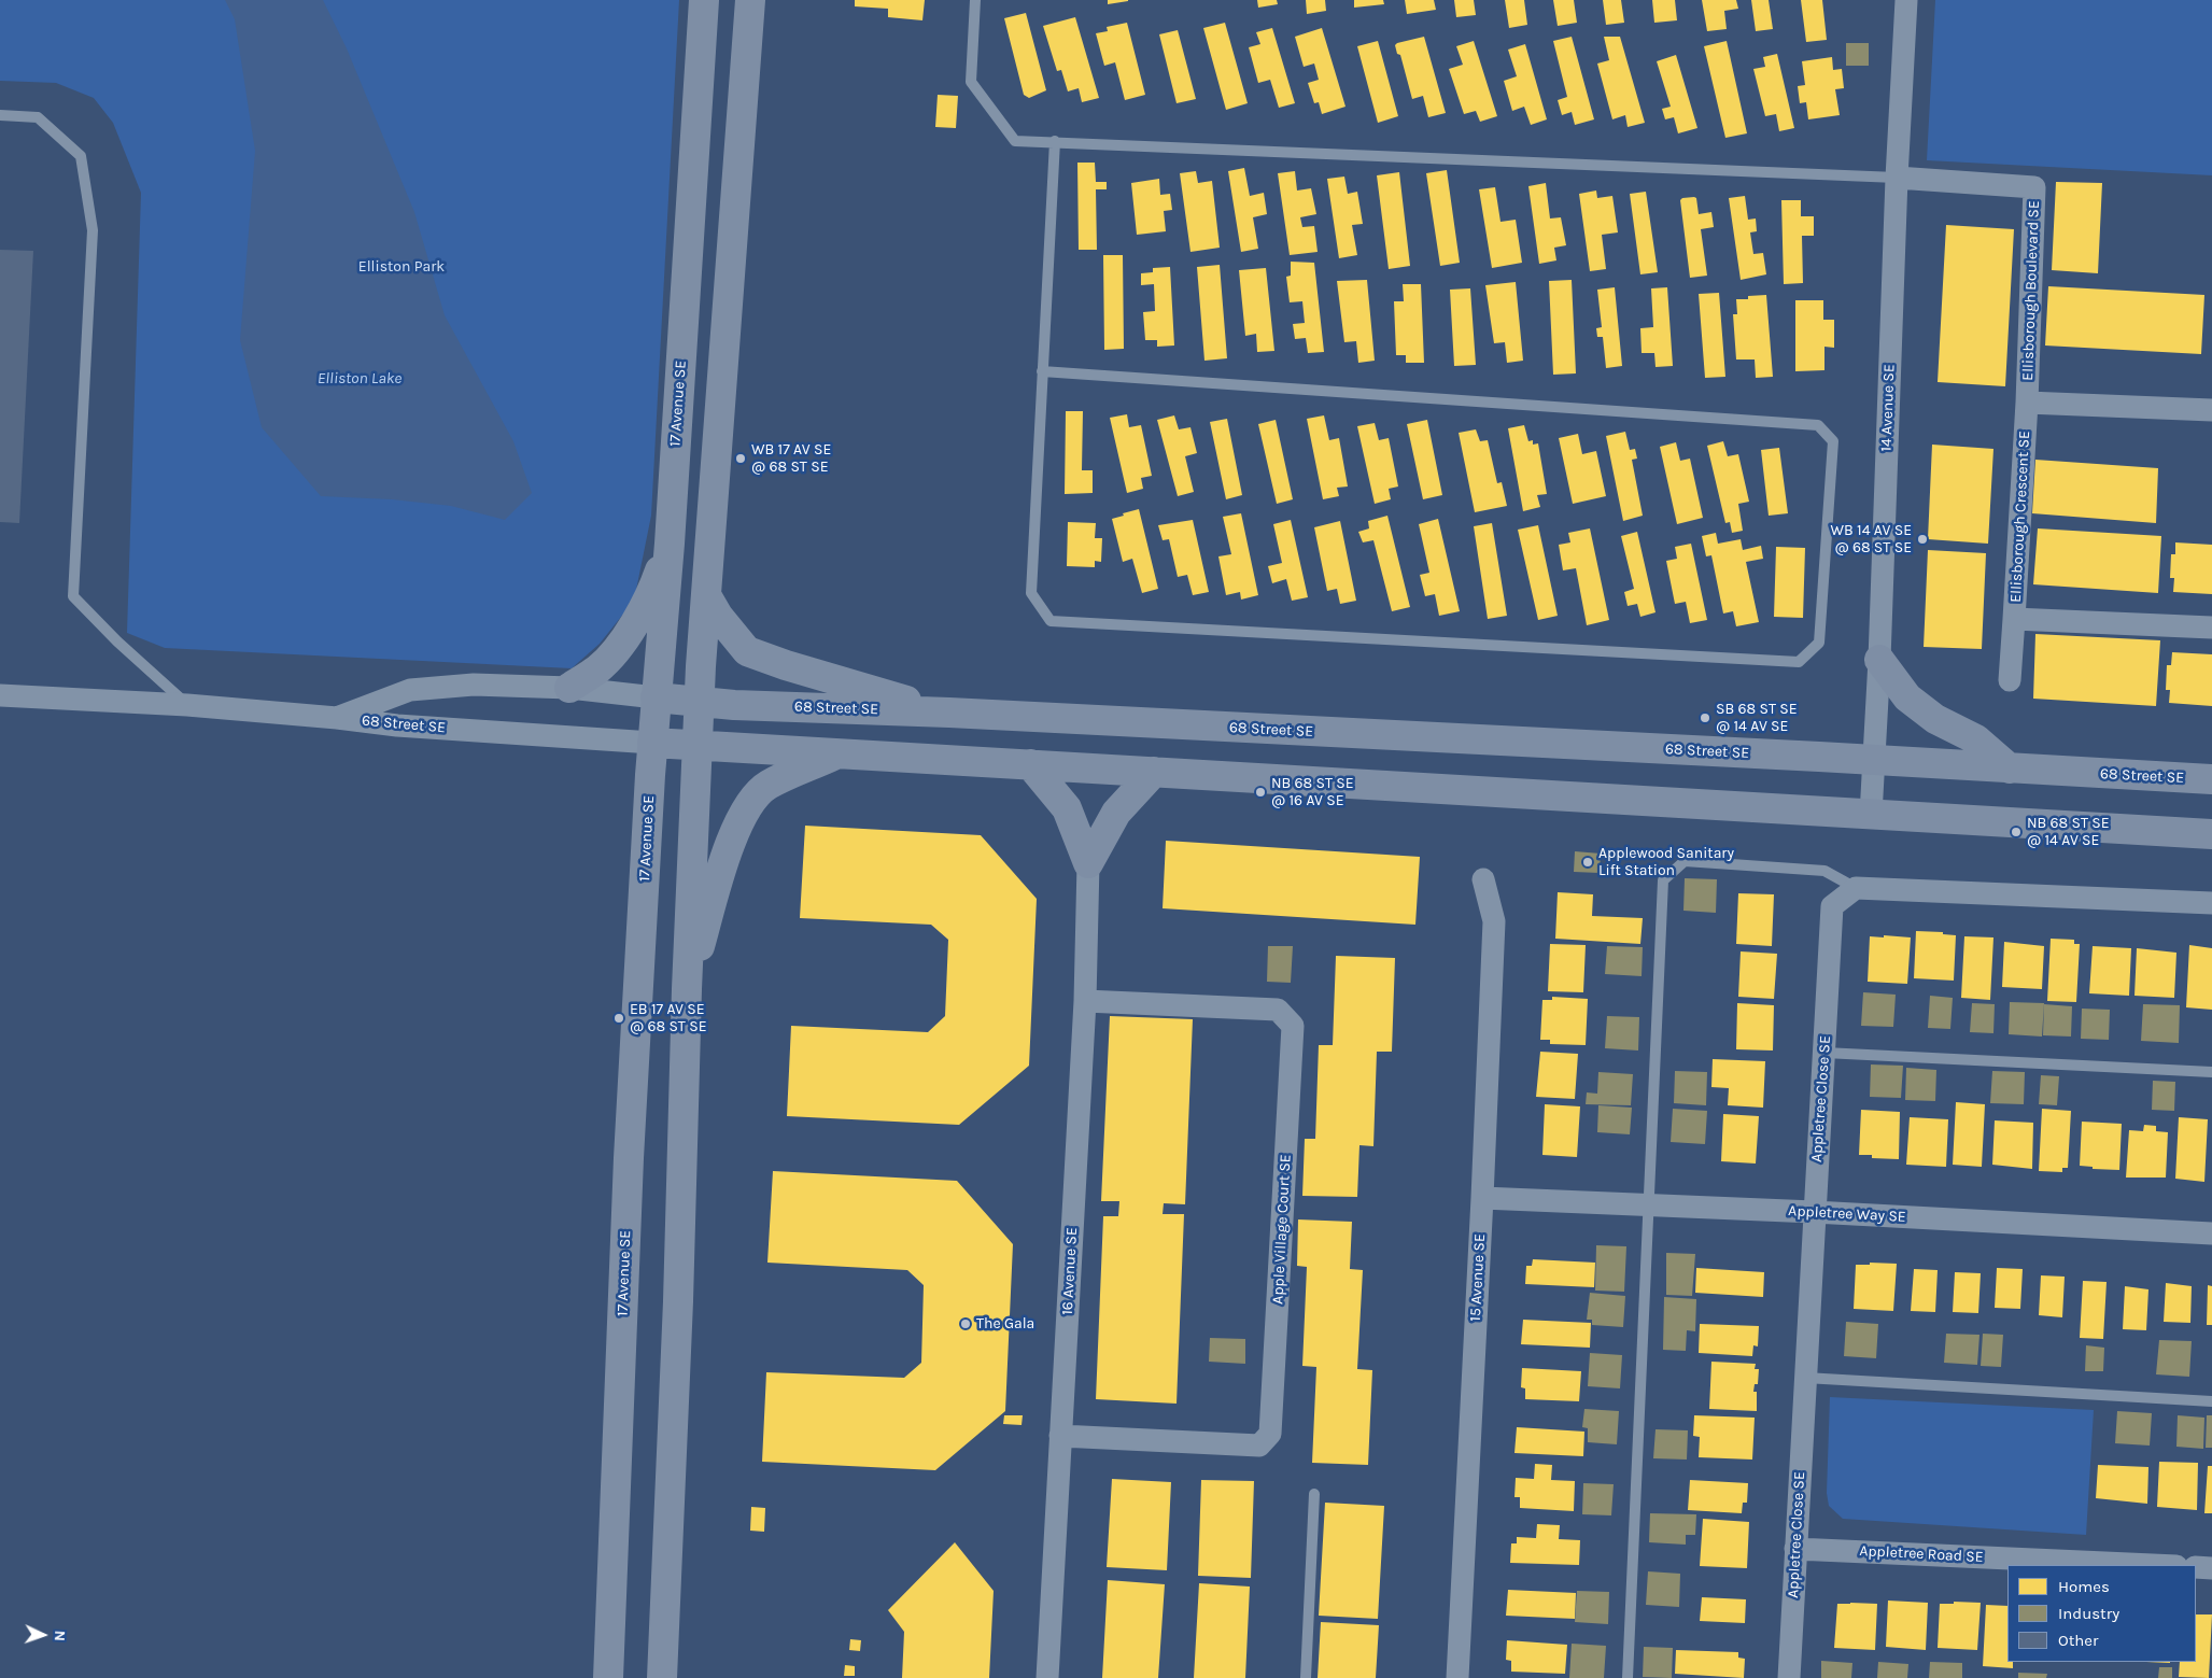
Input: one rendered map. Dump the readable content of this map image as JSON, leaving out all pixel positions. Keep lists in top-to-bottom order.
{
  "streets": {
    "main road": ["17 Avenue SE", "68 Street SE"],
    "street": [
      "Ellisborough Boulevard SE",
      "14 Avenue SE",
      "Ellisborough Crescent SE",
      "Appletree Close SE",
      "Appletree Way SE",
      "Apple Village Court SE",
      "16 Avenue SE",
      "15 Avenue SE",
      "Appletree Road SE"
    ]
  },
  "crossings": [
    ["Ellisborough Boulevard SE", "14 Avenue SE"],
    ["Ellisborough Boulevard SE", "Ellisborough Crescent SE"],
    ["17 Avenue SE", "68 Street SE"],
    ["14 Avenue SE", "68 Street SE"],
    ["Appletree Close SE", "Appletree Way SE"],
    ["Appletree Close SE", "Appletree Road SE"],
    ["Appletree Way SE", "15 Avenue SE"],
    ["Apple Village Court SE", "16 Avenue SE"]
  ],
  "water": ["Elliston Lake"],
  "parks": ["Elliston Park"],
  "places": [
    "WB 17 AV SE @ 68 ST SE",
    "WB 14 AV SE @ 68 ST SE",
    "SB 68 ST SE @ 14 AV SE",
    "NB 68 ST SE @ 16 AV SE",
    "NB 68 ST SE @ 14 AV SE",
    "Applewood Sanitary Lift Station",
    "EB 17 AV SE @ 68 ST SE",
    "The Gala"
  ],
  "legend": ["Homes", "Industry", "Other"],
  "north": "right"
}
